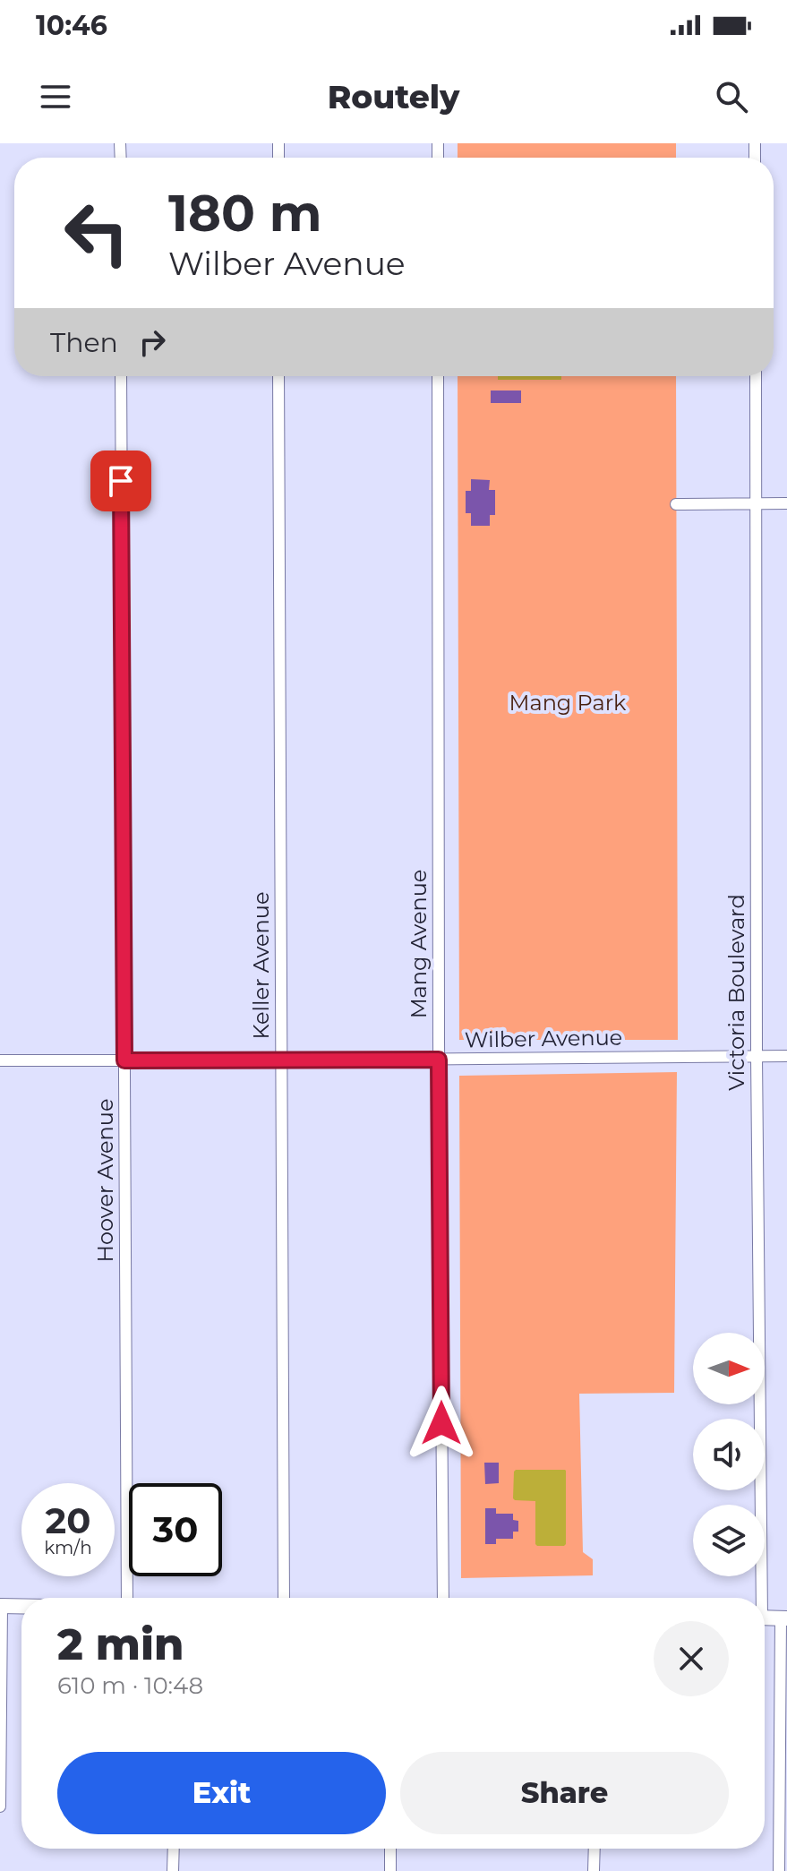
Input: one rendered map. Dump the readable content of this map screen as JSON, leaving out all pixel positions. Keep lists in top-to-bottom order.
{
  "streets": {
    "street": [
      "Mang Avenue",
      "Keller Avenue",
      "Victoria Boulevard",
      "Wilber Avenue",
      "Hoover Avenue"
    ]
  },
  "crossings": [
    ["Mang Avenue", "Wilber Avenue"],
    ["Keller Avenue", "Wilber Avenue"],
    ["Victoria Boulevard", "Wilber Avenue"],
    ["Wilber Avenue", "Hoover Avenue"]
  ],
  "parks": ["Mang Park"],
  "north": "right",
  "page": {
    "status": "10:46",
    "header": "Routely",
    "turn": ["180 m", "Wilber Avenue"],
    "then": "Then",
    "speed": "20 km/h",
    "limit": "30",
    "heading": ["2 min", "610 m · 10:48"],
    "buttons": ["Exit", "Share"]
  }
}
